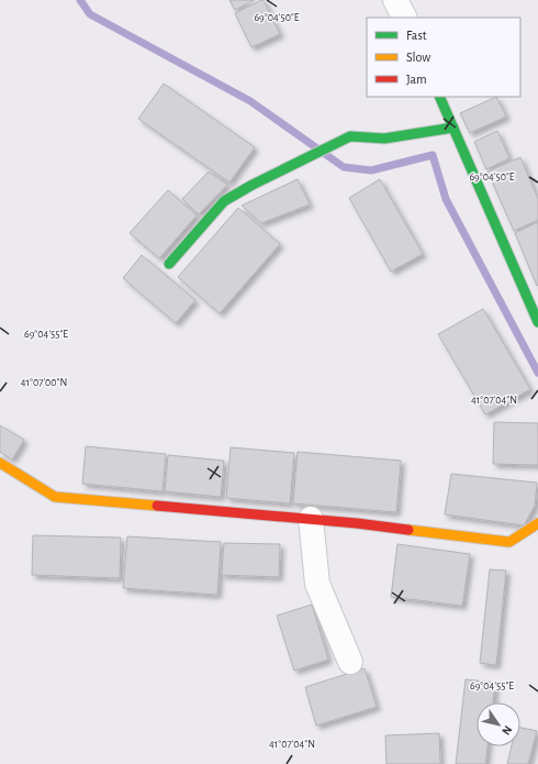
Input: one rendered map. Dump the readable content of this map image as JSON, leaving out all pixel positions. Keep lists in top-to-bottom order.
{
  "legend": ["Fast", "Slow", "Jam"],
  "north": "bottom right",
  "coordinates": [
    "69°04'50\"E",
    "69°04'55\"E",
    "41°07'00\"N",
    "41°07'04\"N"
  ]
}
